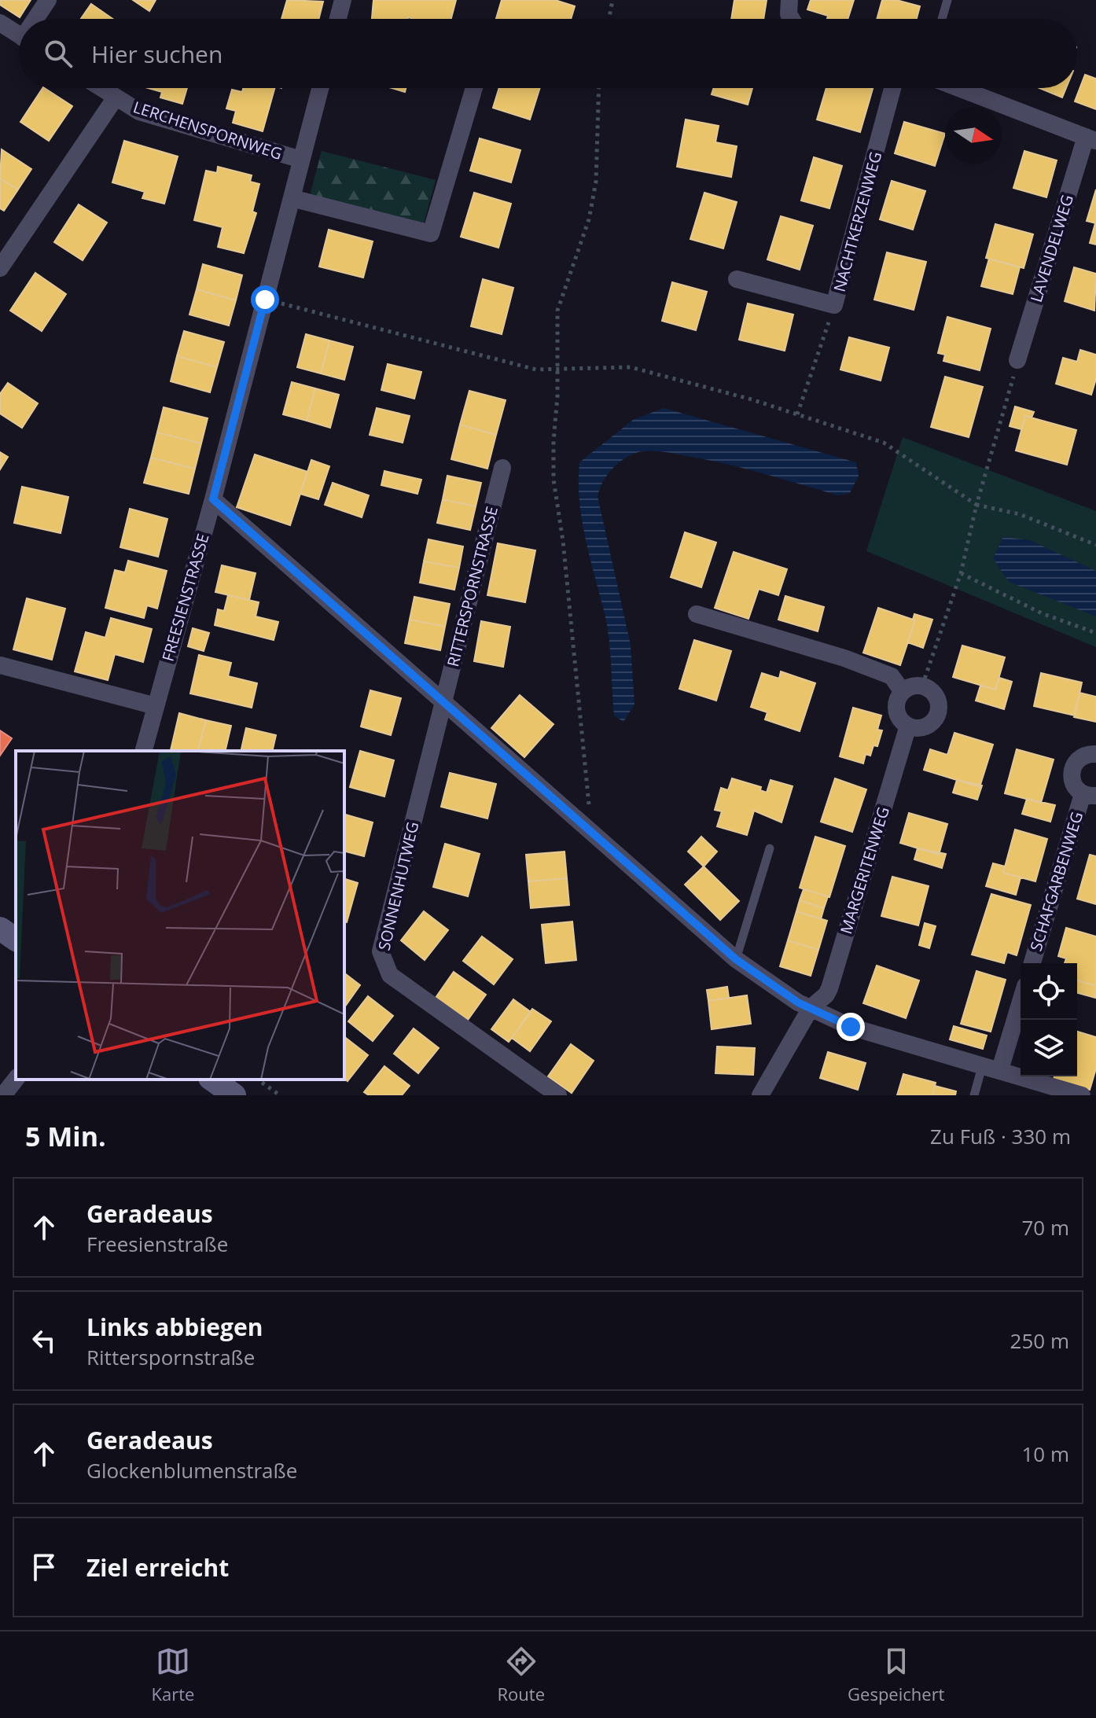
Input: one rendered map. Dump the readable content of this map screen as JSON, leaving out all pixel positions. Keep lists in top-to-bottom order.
{
  "streets": {
    "street": [
      "LERCHENSPORNWEG",
      "NACHTKERZENWEG",
      "LAVENDELWEG",
      "RITTERSPORNSTRASSE",
      "FREESIENSTRASSE",
      "MARGERITENWEG",
      "SCHAFGARBENWEG",
      "SONNENHUTWEG"
    ]
  },
  "crossings": [
    ["LERCHENSPORNWEG", "FREESIENSTRASSE"],
    ["RITTERSPORNSTRASSE", "SONNENHUTWEG"]
  ],
  "north": "right",
  "page": {
    "search": "Hier suchen",
    "heading": ["5 Min.", "Zu Fuß · 330 m"],
    "list": [
      ["Geradeaus", "Freesienstraße", "70 m"],
      ["Links abbiegen", "Ritterspornstraße", "250 m"],
      ["Geradeaus", "Glockenblumenstraße", "10 m"],
      "Ziel erreicht"
    ],
    "nav": ["Karte", "Route", "Gespeichert"]
  }
}
